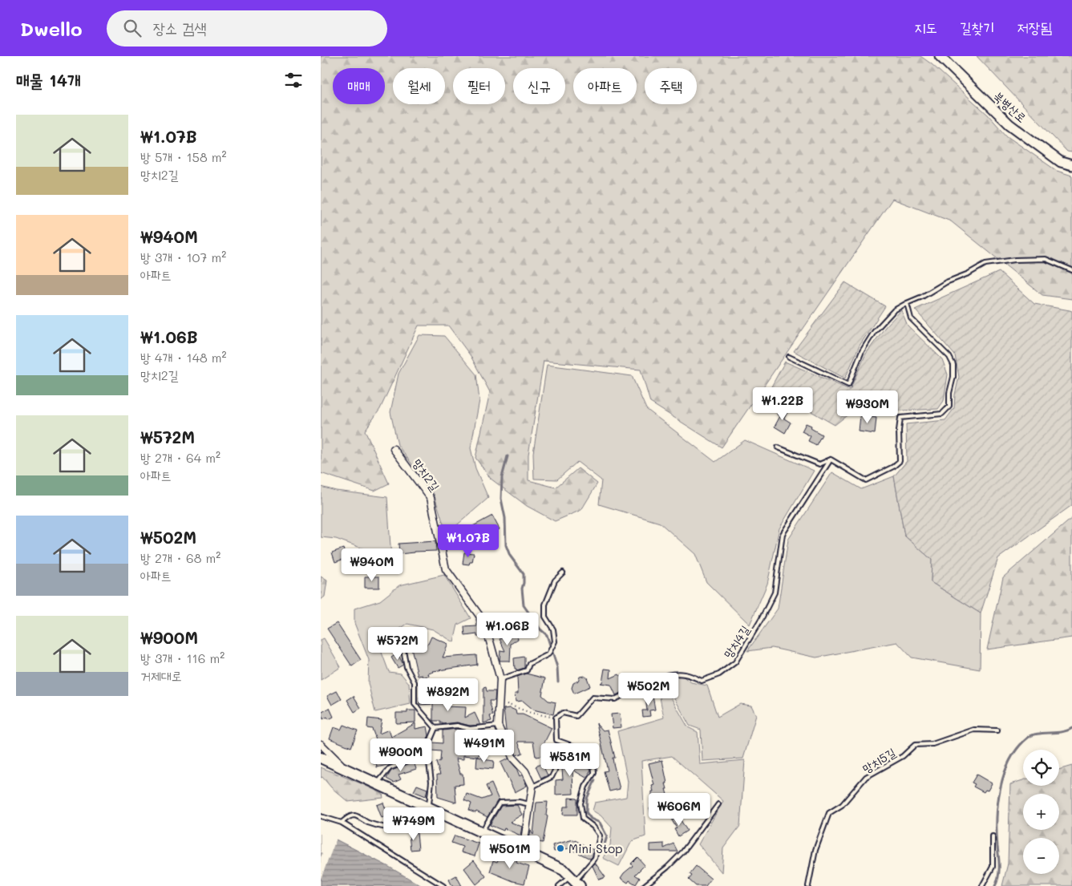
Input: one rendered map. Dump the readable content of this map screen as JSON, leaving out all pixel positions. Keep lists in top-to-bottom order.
{
  "streets": {
    "street": ["북병산로", "망치2길"],
    "lane": ["망치4길", "망치5길"]
  },
  "places": ["Mini Stop"],
  "page": {
    "header": "Dwello",
    "search": "장소 검색",
    "nav": ["지도", "길찾기", "저장됨"],
    "heading": "매물 14개",
    "chip": [
      "매매",
      "월세",
      "필터",
      "신규",
      "아파트",
      "주택"
    ],
    "list": [
      {
        "name": "₩1.07B",
        "note": "방 5개 · 158 m² · 망치2길"
      },
      {
        "name": "₩940M",
        "note": "방 3개 · 107 m² · 아파트"
      },
      {
        "name": "₩1.06B",
        "note": "방 4개 · 148 m² · 망치2길"
      },
      {
        "name": "₩572M",
        "note": "방 2개 · 64 m² · 아파트"
      },
      {
        "name": "₩502M",
        "note": "방 2개 · 68 m² · 아파트"
      },
      {
        "name": "₩900M",
        "note": "방 3개 · 116 m² · 거제대로"
      }
    ],
    "price": [
      "₩1.22B",
      "₩930M",
      "₩1.07B",
      "₩940M",
      "₩1.06B",
      "₩572M",
      "₩502M",
      "₩892M",
      "₩491M",
      "₩900M",
      "₩581M",
      "₩606M",
      "₩749M",
      "₩501M"
    ],
    "map_buttons": ["+", "−"]
  }
}
